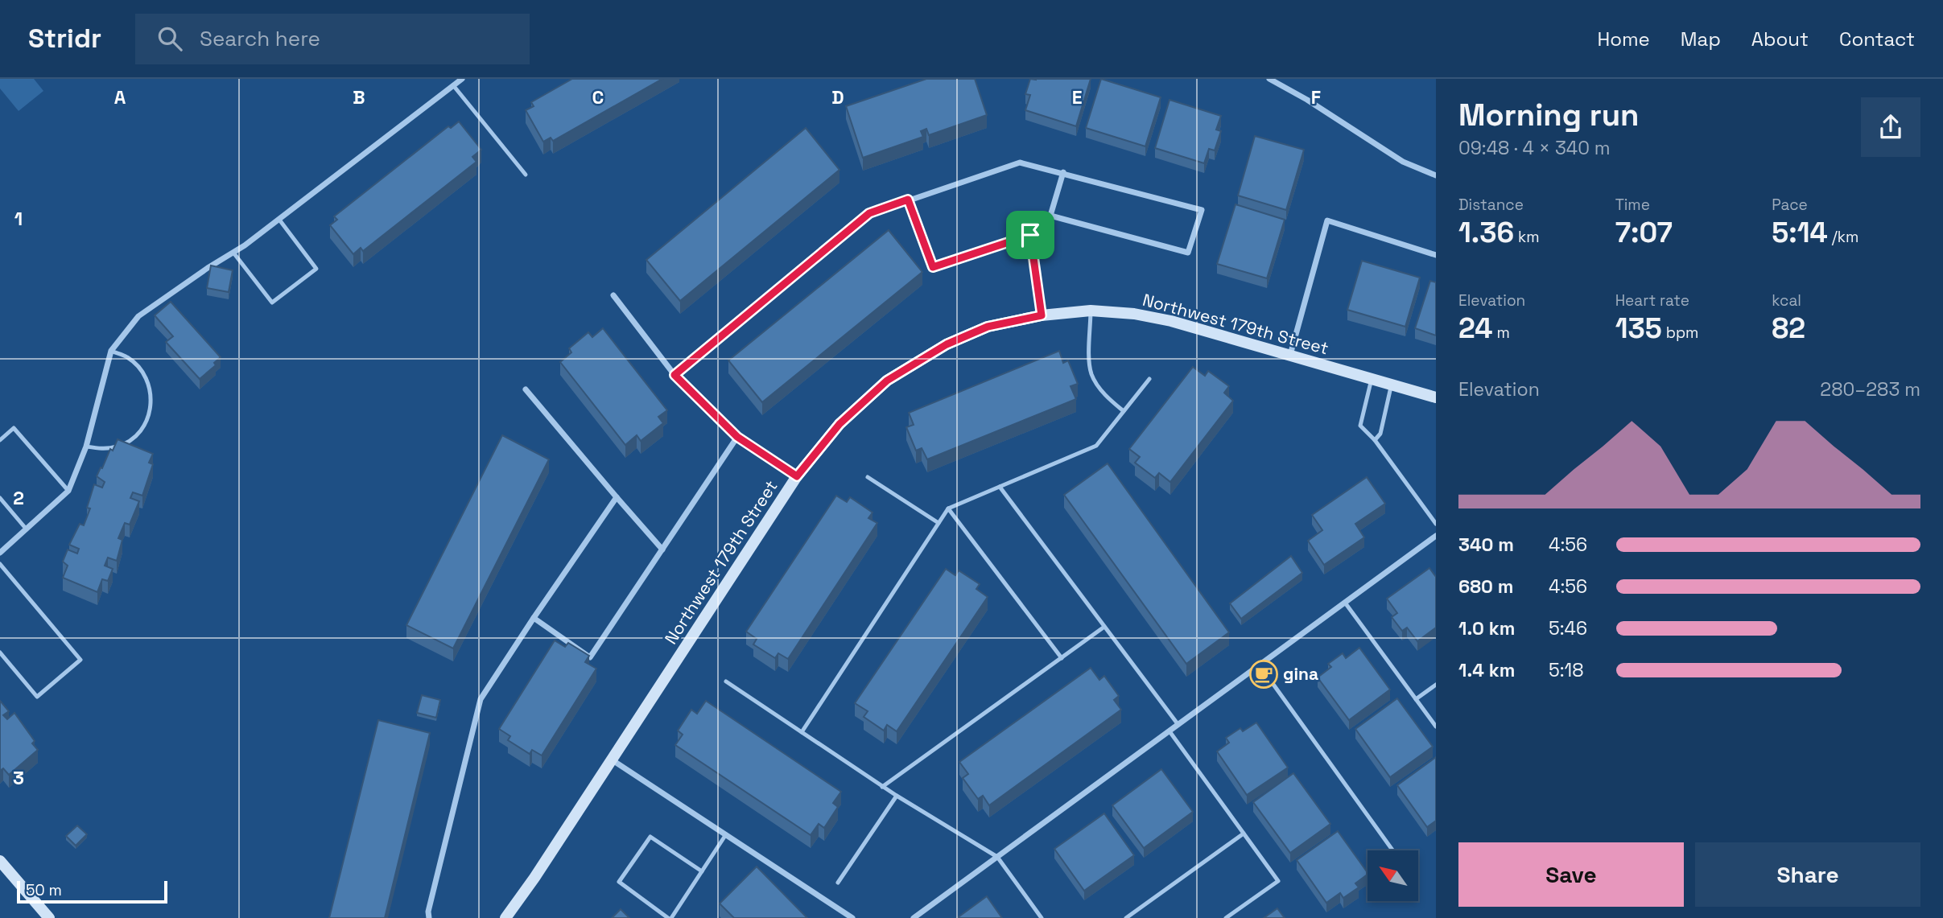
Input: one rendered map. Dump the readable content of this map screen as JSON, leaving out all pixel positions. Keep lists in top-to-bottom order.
{
  "streets": {
    "street": ["Northwest 179th Street"]
  },
  "places": {
    "cafe": ["gina"]
  },
  "scale_bar": "50 m",
  "north": "top left",
  "page": {
    "header": "Stridr",
    "search": "Search here",
    "nav": [
      "Home",
      "Map",
      "About",
      "Contact"
    ],
    "heading": ["Morning run", "09:48 · 4 × 340 m"],
    "stats": [
      ["Distance", "1.36 km"],
      ["Time", "7:07"],
      ["Pace", "5:14 /km"],
      ["Elevation", "24 m"],
      ["Heart rate", "135 bpm"],
      ["kcal", "82"]
    ],
    "chart": ["Elevation", "280–283 m"],
    "list": [
      {
        "name": "340 m",
        "note": "4:56"
      },
      {
        "name": "680 m",
        "note": "4:56"
      },
      {
        "name": "1.0 km",
        "note": "5:46"
      },
      {
        "name": "1.4 km",
        "note": "5:18"
      }
    ],
    "buttons": ["Save", "Share"],
    "scale": "50 m"
  },
  "grid": {
    "columns": [
      "A",
      "B",
      "C",
      "D",
      "E",
      "F"
    ],
    "rows": ["1", "2", "3"]
  }
}
